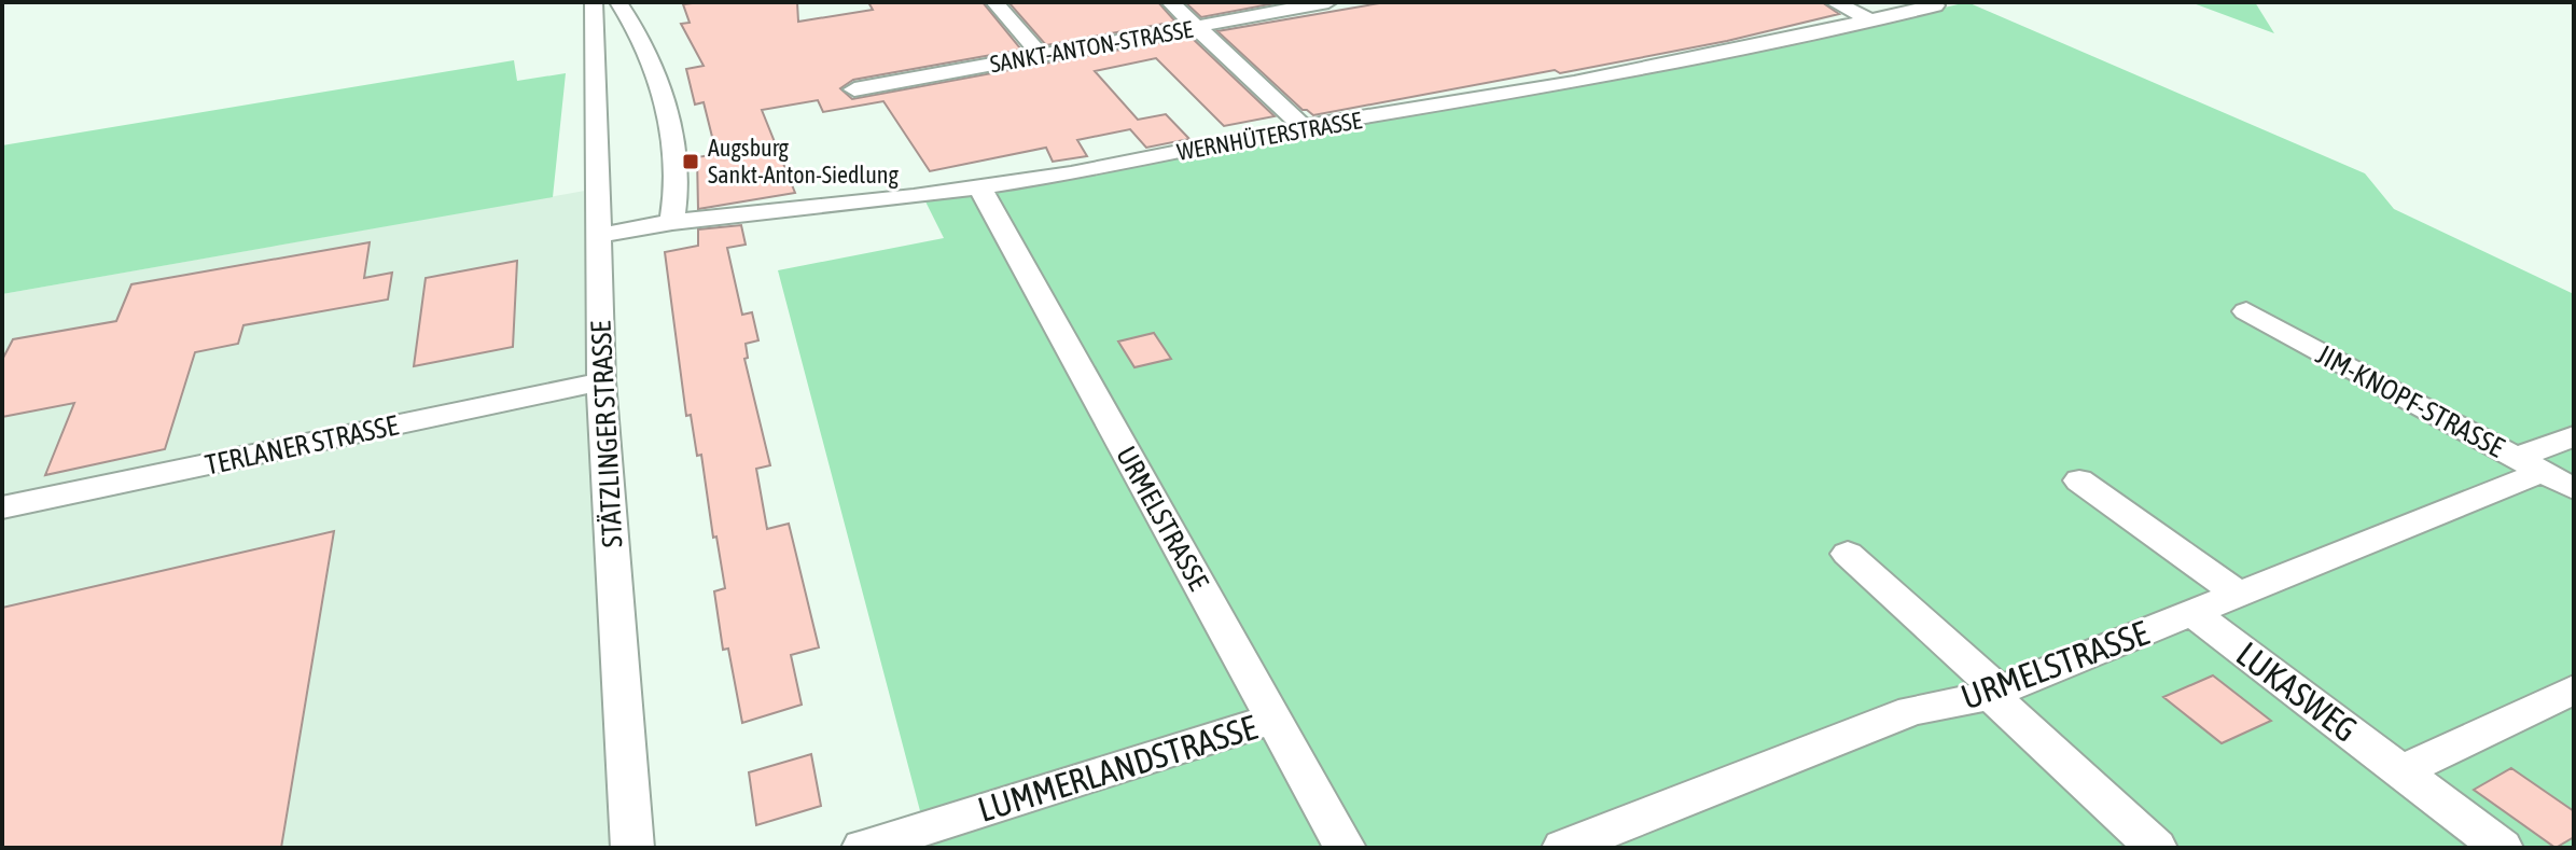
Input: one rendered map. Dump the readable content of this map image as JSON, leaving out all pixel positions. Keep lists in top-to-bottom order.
{
  "streets": {
    "street": [
      "SANKT-ANTON-STRASSE",
      "WERNHÜTERSTRASSE",
      "JIM-KNOPF-STRASSE",
      "STÄTZLINGER STRASSE",
      "TERLANER STRASSE",
      "URMELSTRASSE",
      "LUKASWEG",
      "LUMMERLANDSTRASSE"
    ]
  },
  "crossings": [
    ["WERNHÜTERSTRASSE", "STÄTZLINGER STRASSE"],
    ["WERNHÜTERSTRASSE", "URMELSTRASSE"],
    ["JIM-KNOPF-STRASSE", "URMELSTRASSE"],
    ["STÄTZLINGER STRASSE", "TERLANER STRASSE"],
    ["URMELSTRASSE", "LUKASWEG"],
    ["URMELSTRASSE", "LUMMERLANDSTRASSE"]
  ],
  "places": {
    "transit": ["Augsburg Sankt-Anton-Siedlung"]
  }
}
